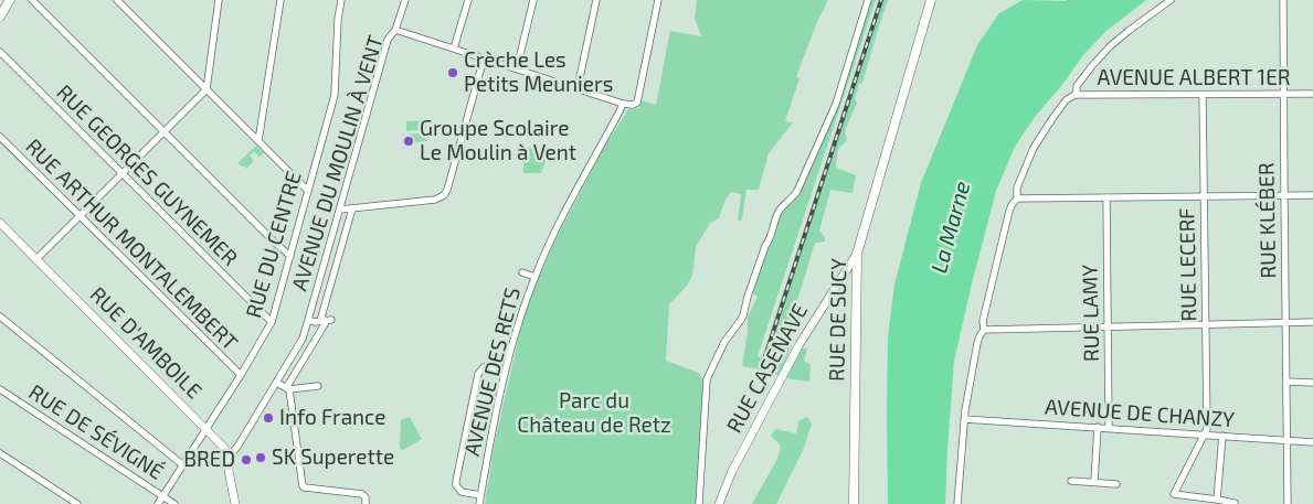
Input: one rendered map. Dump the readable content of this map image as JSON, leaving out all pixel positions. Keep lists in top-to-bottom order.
{
  "streets": {
    "main road": ["RUE DE SUCY"],
    "street": [
      "AVENUE ALBERT 1ER",
      "AVENUE DU MOULIN À VENT",
      "RUE GEORGES GUYNEMER",
      "RUE KLÉBER",
      "RUE ARTHUR MONTALEMBERT",
      "RUE DU CENTRE",
      "RUE LECERF",
      "RUE LAMY",
      "RUE D'AMBOILE",
      "RUE CASENAVE",
      "AVENUE DES RETS",
      "AVENUE DE CHANZY",
      "RUE DE SÉVIGNÉ"
    ]
  },
  "crossings": [
    ["AVENUE ALBERT 1ER", "RUE KLÉBER"],
    ["AVENUE ALBERT 1ER", "RUE LECERF"],
    ["AVENUE DU MOULIN À VENT", "RUE D'AMBOILE"],
    ["AVENUE DU MOULIN À VENT", "AVENUE DES RETS"],
    ["RUE GEORGES GUYNEMER", "RUE DU CENTRE"],
    ["RUE KLÉBER", "AVENUE DE CHANZY"],
    ["RUE ARTHUR MONTALEMBERT", "RUE DU CENTRE"],
    ["RUE DU CENTRE", "RUE D'AMBOILE"],
    ["RUE DU CENTRE", "RUE DE SÉVIGNÉ"],
    ["RUE LECERF", "AVENUE DE CHANZY"],
    ["RUE LAMY", "AVENUE DE CHANZY"],
    ["RUE DE SUCY", "RUE CASENAVE"]
  ],
  "water": ["La Marne"],
  "parks": ["Parc du Château de Retz"],
  "places": [
    "Crèche Les Petits Meuniers",
    "Groupe Scolaire Le Moulin à Vent",
    "Info France",
    "SK Superette",
    "BRED"
  ]
}
